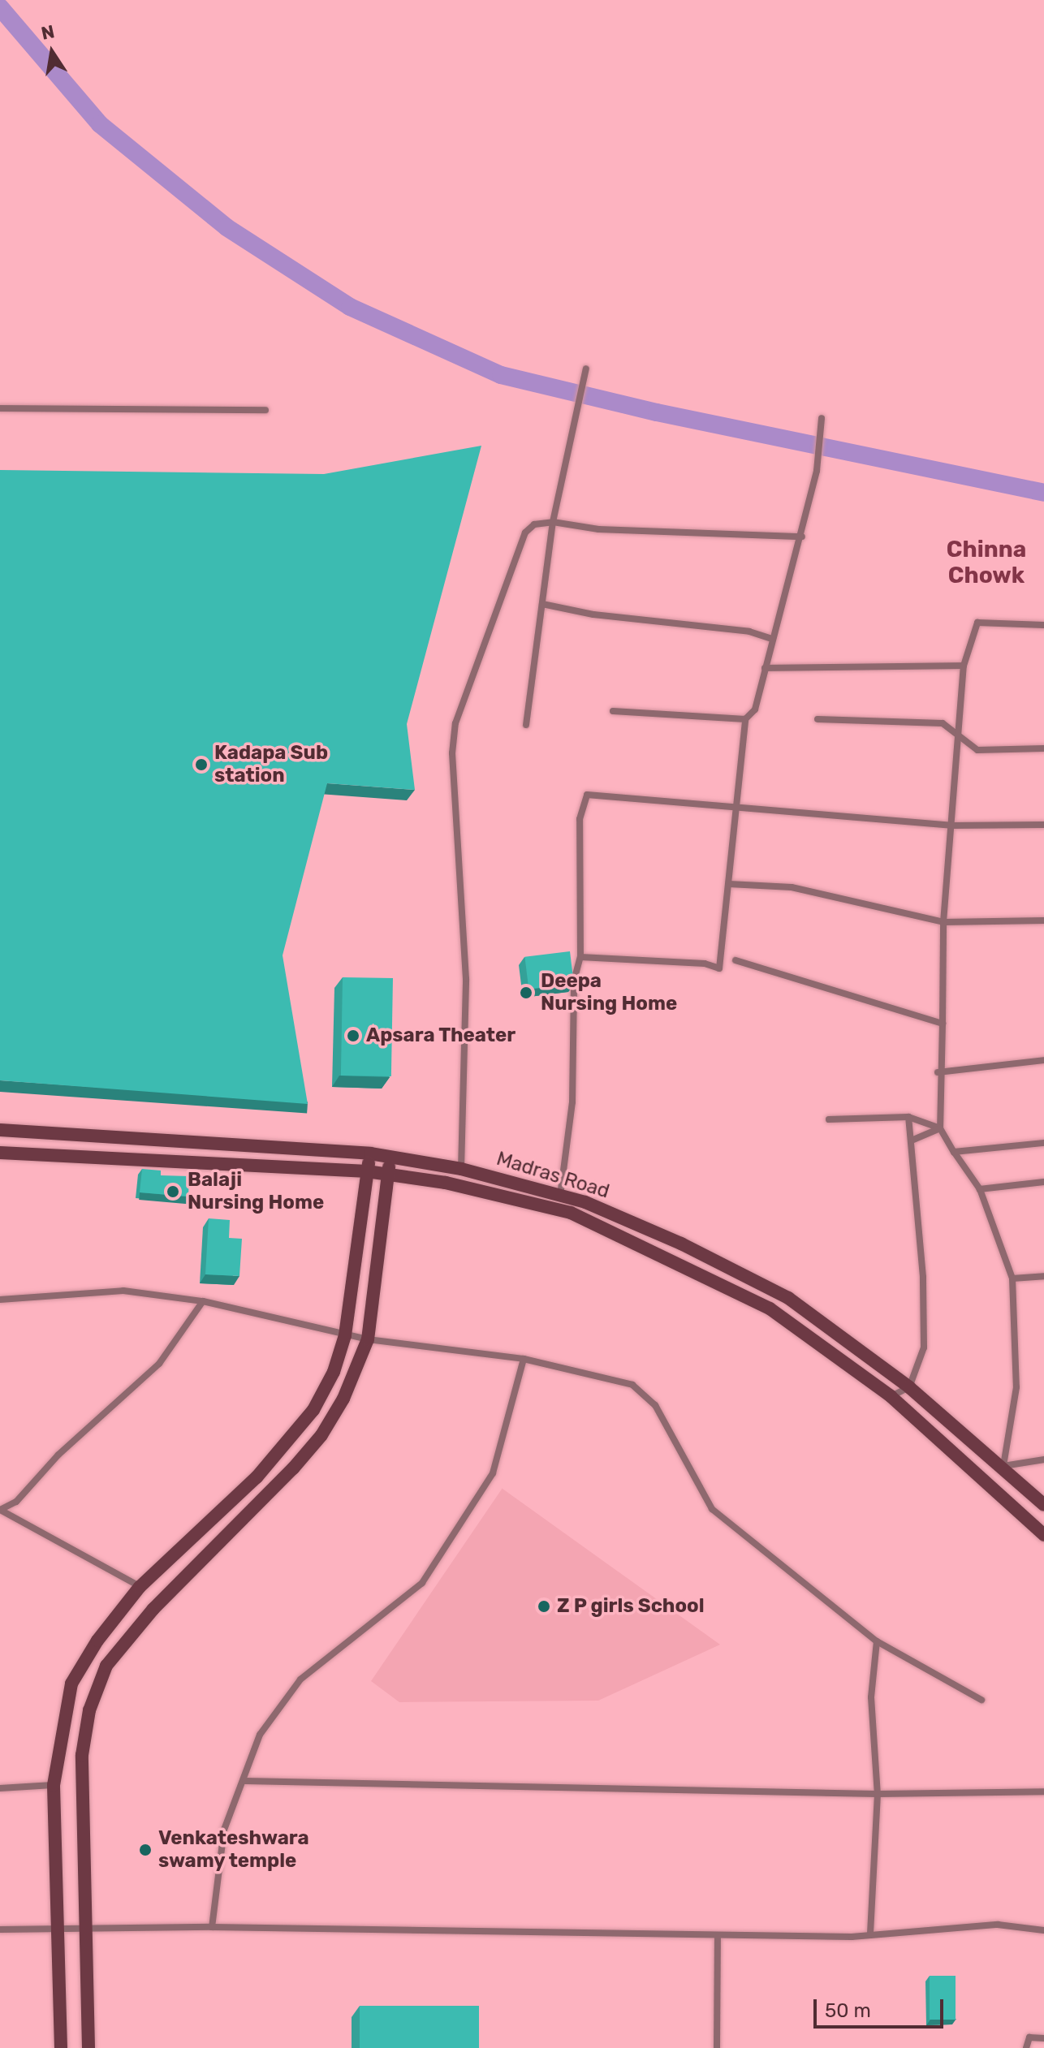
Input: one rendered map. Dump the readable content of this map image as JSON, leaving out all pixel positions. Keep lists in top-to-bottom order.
{
  "streets": {
    "main road": ["Madras Road"]
  },
  "districts": ["Chinna Chowk"],
  "places": [
    "Kadapa Sub station",
    "Deepa Nursing Home",
    "Apsara Theater",
    "Balaji Nursing Home",
    "Z P girls School",
    "Venkateshwara swamy temple"
  ],
  "scale_bar": "50 m",
  "north": "top"
}
